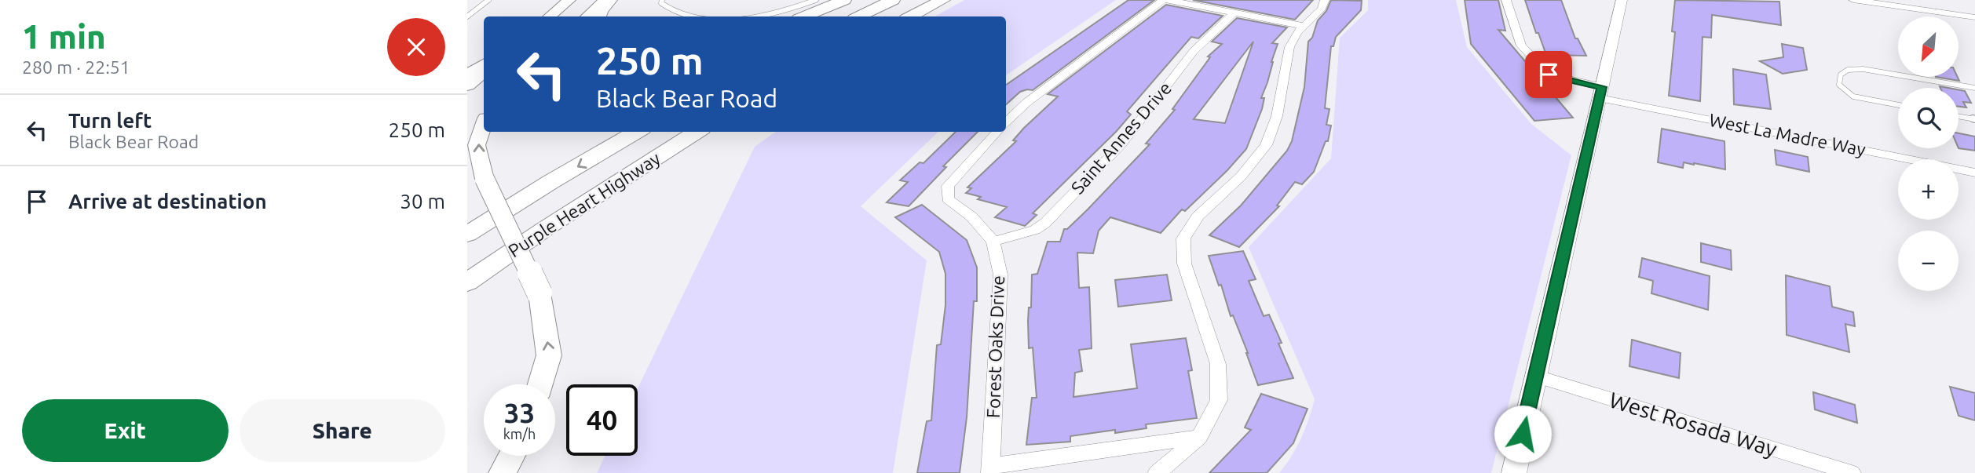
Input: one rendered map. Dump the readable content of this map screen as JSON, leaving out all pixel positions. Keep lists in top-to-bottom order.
{
  "streets": {
    "highway": ["Purple Heart Highway"],
    "street": [
      "West La Madre Way",
      "Saint Annes Drive",
      "Forest Oaks Drive",
      "West Rosada Way"
    ]
  },
  "crossings": [
    ["Saint Annes Drive", "Forest Oaks Drive"]
  ],
  "north": "bottom left",
  "page": {
    "heading": ["1 min", "280 m · 22:51"],
    "map_buttons": ["+", "−"],
    "turn": ["250 m", "Black Bear Road"],
    "list": [
      {
        "name": "Turn left",
        "note": "Black Bear Road",
        "value": "250 m"
      },
      {
        "name": "Arrive at destination",
        "value": "30 m"
      }
    ],
    "speed": "33 km/h",
    "limit": "40",
    "buttons": ["Exit", "Share"]
  }
}
